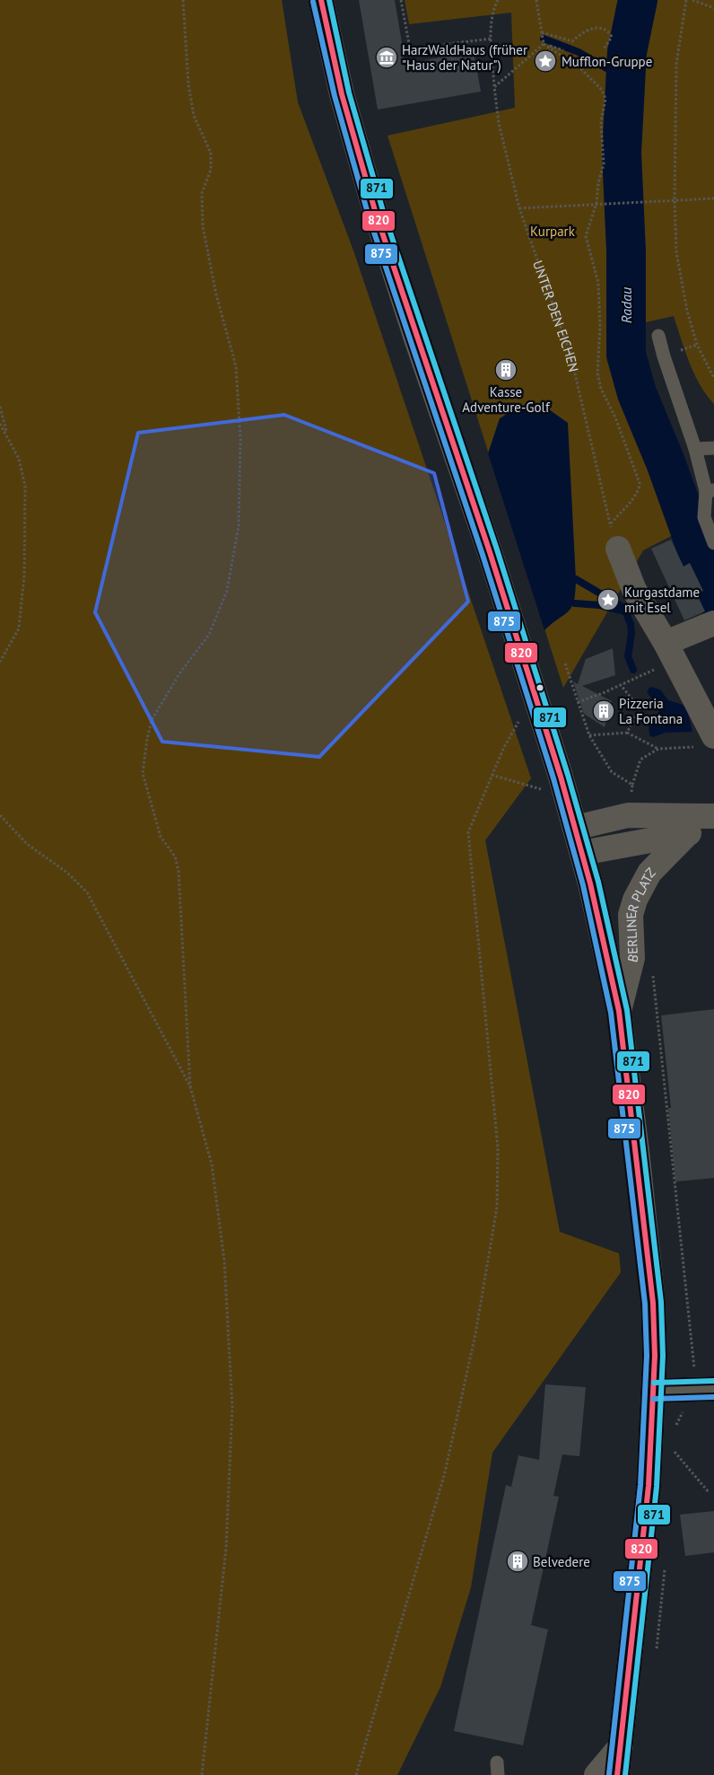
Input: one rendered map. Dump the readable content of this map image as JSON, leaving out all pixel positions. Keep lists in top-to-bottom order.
{
  "streets": {
    "street": ["BERLINER PLATZ"],
    "path": ["UNTER DEN EICHEN"]
  },
  "water": ["Radau"],
  "parks": ["Kurpark"],
  "places": {
    "museum": ["HarzWaldHaus (früher \"Haus der Natur\")"],
    "place": ["Mufflon-Gruppe", "Kurgastdame mit Esel"],
    "building": ["Kasse Adventure-Golf", "Pizzeria La Fontana", "Belvedere"]
  },
  "lines": ["transit line 820", "transit line 871", "transit line 875"]
}
